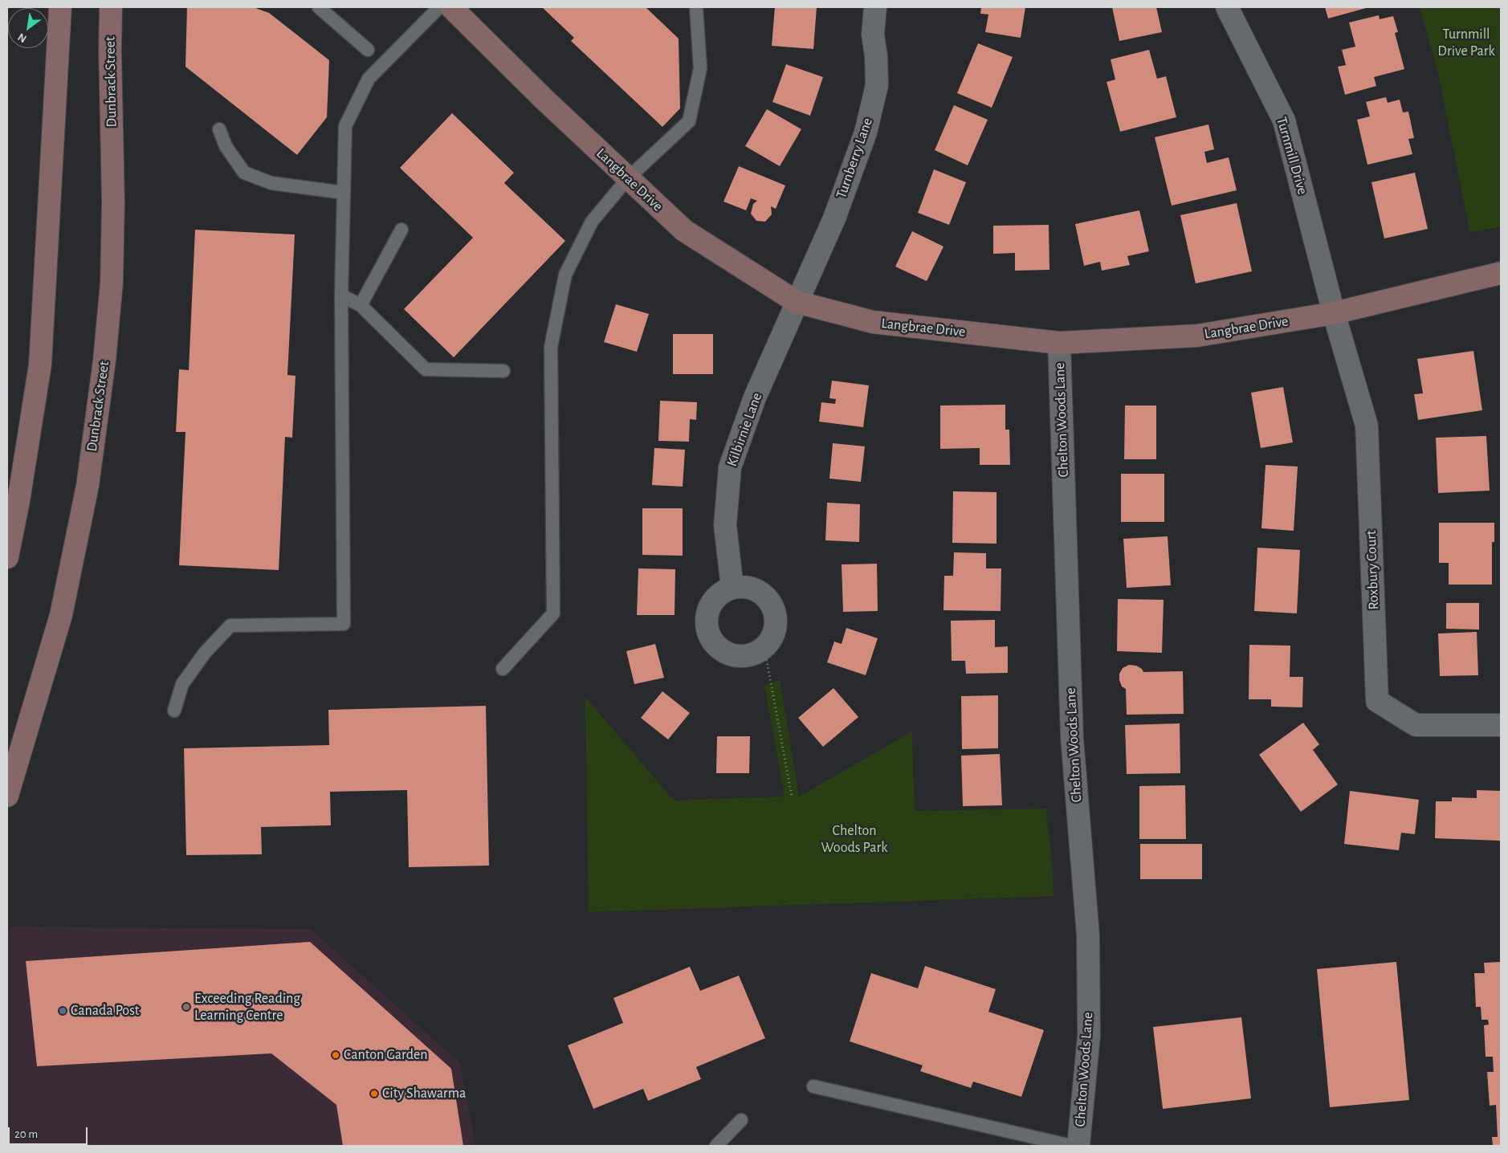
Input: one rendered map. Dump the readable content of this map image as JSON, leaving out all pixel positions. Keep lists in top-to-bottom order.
{
  "streets": {
    "main road": ["Dunbrack Street", "Langbrae Drive"],
    "street": [
      "Turnmill Drive",
      "Turnberry Lane",
      "Chelton Woods Lane",
      "Kilbirnie Lane",
      "Roxbury Court"
    ]
  },
  "crossings": [
    ["Turnmill Drive", "Langbrae Drive"],
    ["Turnmill Drive", "Roxbury Court"],
    ["Turnberry Lane", "Langbrae Drive"],
    ["Turnberry Lane", "Kilbirnie Lane"],
    ["Langbrae Drive", "Chelton Woods Lane"],
    ["Langbrae Drive", "Kilbirnie Lane"],
    ["Langbrae Drive", "Roxbury Court"]
  ],
  "parks": ["Turnmill Drive Park", "Chelton Woods Park"],
  "places": [
    "Exceeding Reading Learning Centre",
    "Canada Post",
    "Canton Garden",
    "City Shawarma"
  ],
  "scale_bar": "20 m",
  "north": "bottom left"
}
